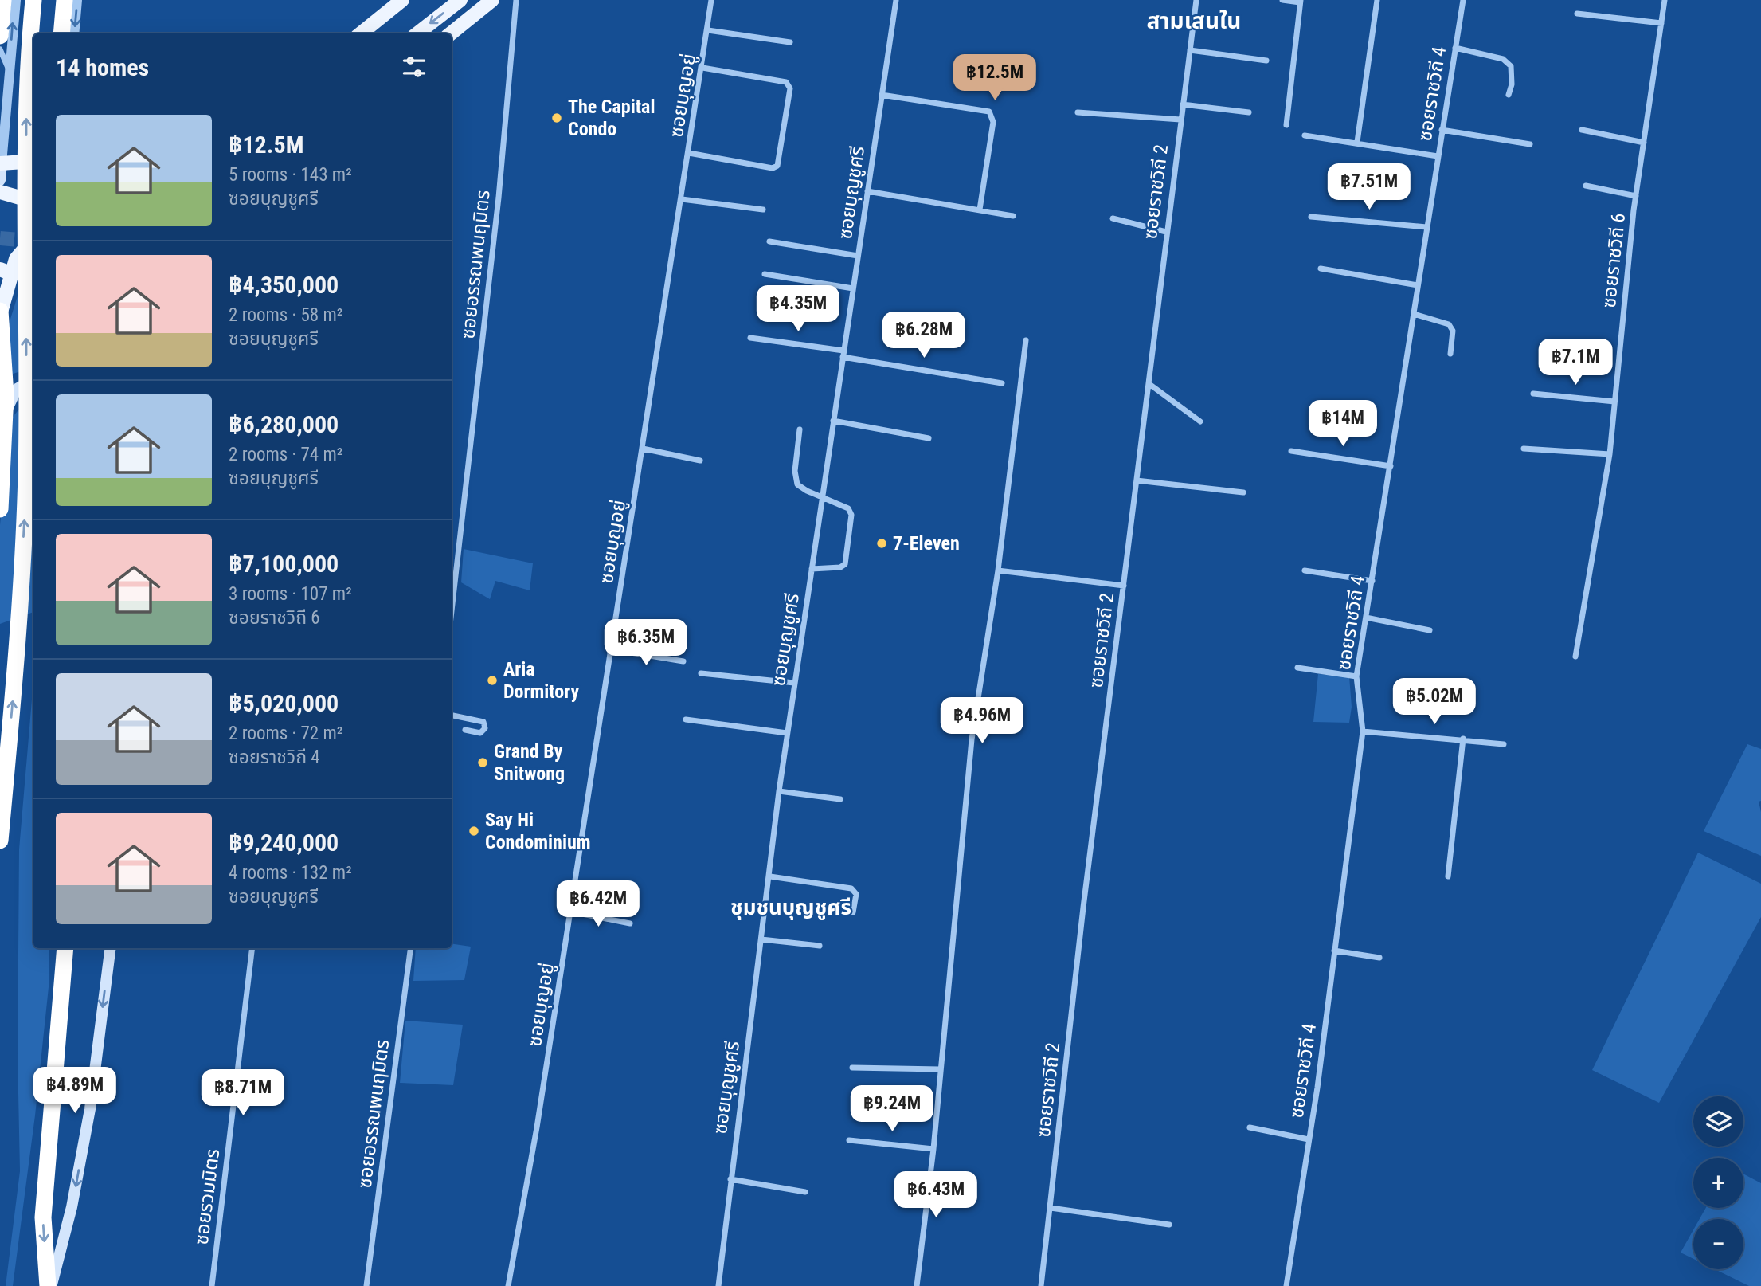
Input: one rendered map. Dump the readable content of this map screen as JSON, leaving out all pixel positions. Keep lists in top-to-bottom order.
{
  "streets": {
    "street": [
      "ซอยราชวิถี 4",
      "ซอยบุญอยู่",
      "ซอยราชวิถี 2",
      "ซอยบุญชูศรี",
      "ซอยราชวิถี 6",
      "ซอยอรรณพนฤมิตร",
      "ซอยรวมมิตร"
    ]
  },
  "districts": ["สามเสนใน", "ชุมชนบุญชูศรี"],
  "places": [
    "The Capital Condo",
    "7-Eleven",
    "Aria Dormitory",
    "Grand By Snitwong",
    "Say Hi Condominium"
  ],
  "page": {
    "heading": "14 homes",
    "price": [
      "฿12.5M",
      "฿7.51M",
      "฿4.35M",
      "฿6.28M",
      "฿7.1M",
      "฿14M",
      "฿6.35M",
      "฿5.02M",
      "฿4.96M",
      "฿6.42M",
      "฿4.89M",
      "฿8.71M",
      "฿9.24M",
      "฿6.43M"
    ],
    "list": [
      {
        "name": "฿12.5M",
        "note": "5 rooms · 143 m² · ซอยบุญชูศรี"
      },
      {
        "name": "฿4,350,000",
        "note": "2 rooms · 58 m² · ซอยบุญชูศรี"
      },
      {
        "name": "฿6,280,000",
        "note": "2 rooms · 74 m² · ซอยบุญชูศรี"
      },
      {
        "name": "฿7,100,000",
        "note": "3 rooms · 107 m² · ซอยราชวิถี 6"
      },
      {
        "name": "฿5,020,000",
        "note": "2 rooms · 72 m² · ซอยราชวิถี 4"
      },
      {
        "name": "฿9,240,000",
        "note": "4 rooms · 132 m² · ซอยบุญชูศรี"
      }
    ],
    "map_buttons": ["+", "−"]
  }
}
